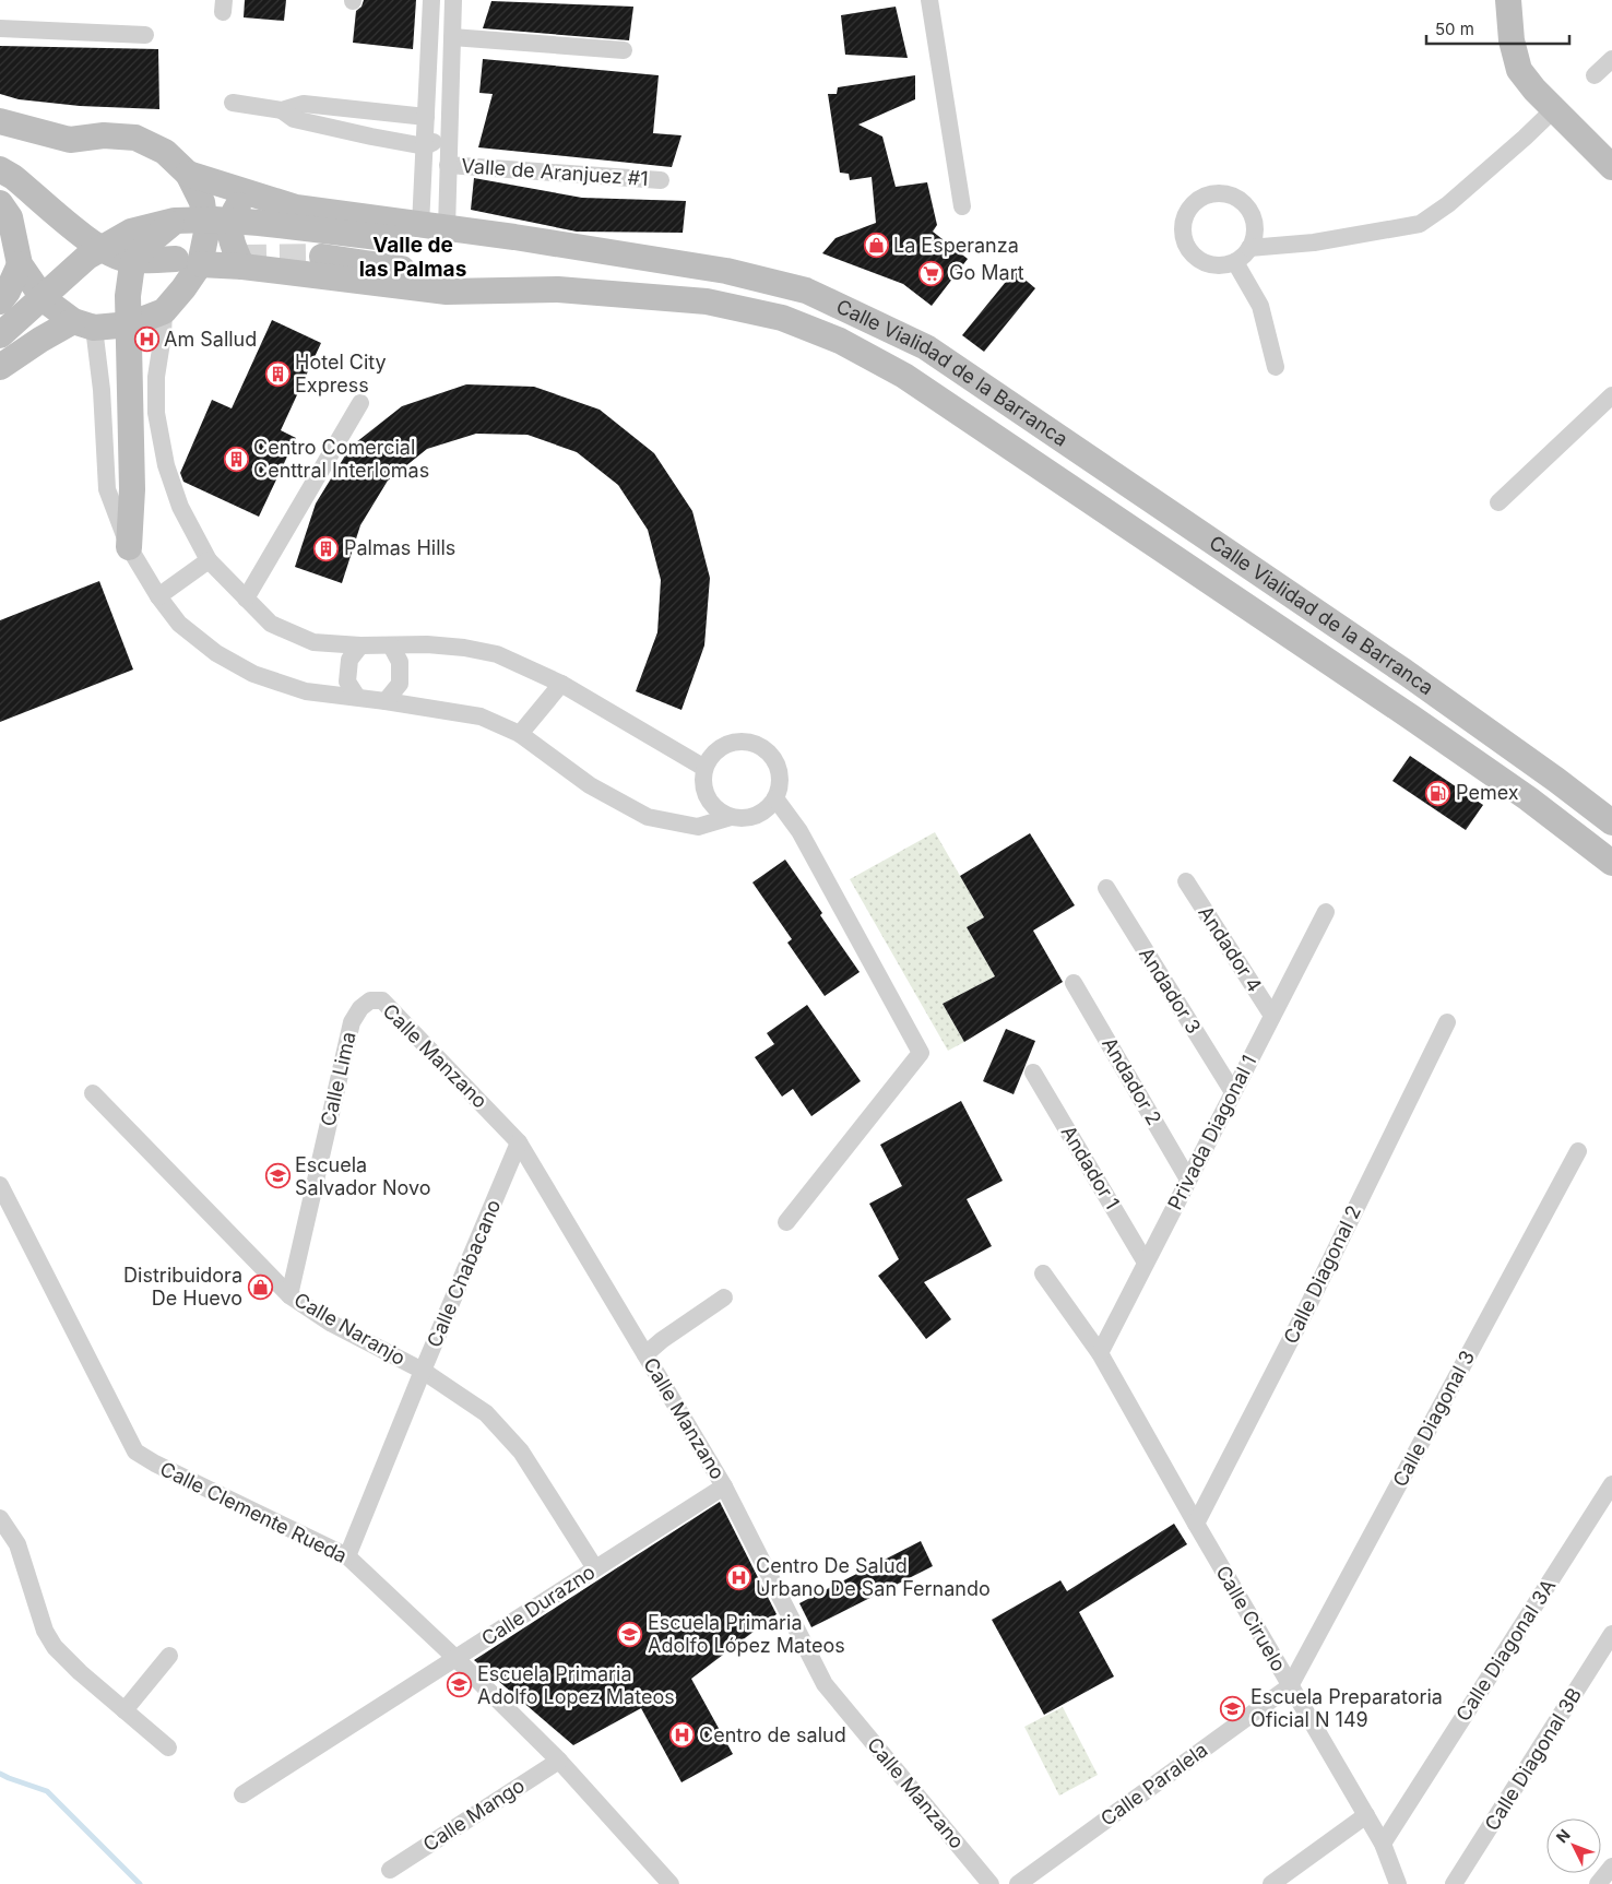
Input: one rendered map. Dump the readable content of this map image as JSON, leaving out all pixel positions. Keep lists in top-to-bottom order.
{
  "streets": {
    "main road": ["Calle Vialidad de la Barranca"],
    "street": [
      "Valle de Aranjuez #1",
      "Andador 4",
      "Andador 3",
      "Calle Manzano",
      "Calle Lima",
      "Andador 2",
      "Privada Diagonal 1",
      "Andador 1",
      "Calle Chabacano",
      "Calle Diagonal 2",
      "Calle Naranjo",
      "Calle Diagonal 3",
      "Calle Clemente Rueda",
      "Calle Durazno",
      "Calle Ciruelo",
      "Calle Diagonal 3A",
      "Calle Diagonal 3B",
      "Calle Paralela",
      "Calle Mango"
    ]
  },
  "crossings": [
    ["Andador 4", "Privada Diagonal 1"],
    ["Andador 3", "Privada Diagonal 1"],
    ["Calle Manzano", "Calle Lima"],
    ["Calle Manzano", "Calle Chabacano"],
    ["Calle Manzano", "Calle Durazno"],
    ["Calle Lima", "Calle Naranjo"],
    ["Andador 2", "Privada Diagonal 1"],
    ["Privada Diagonal 1", "Andador 1"],
    ["Privada Diagonal 1", "Calle Ciruelo"],
    ["Calle Chabacano", "Calle Naranjo"],
    ["Calle Chabacano", "Calle Clemente Rueda"],
    ["Calle Diagonal 2", "Calle Ciruelo"],
    ["Calle Naranjo", "Calle Durazno"],
    ["Calle Diagonal 3", "Calle Ciruelo"],
    ["Calle Diagonal 3", "Calle Paralela"],
    ["Calle Clemente Rueda", "Calle Durazno"],
    ["Calle Clemente Rueda", "Calle Mango"],
    ["Calle Ciruelo", "Calle Diagonal 3A"],
    ["Calle Ciruelo", "Calle Paralela"]
  ],
  "districts": ["Valle de las Palmas"],
  "places": {
    "shop": ["La Esperanza", "Distribuidora De Huevo"],
    "supermarket": ["Go Mart"],
    "hospital": ["Am Sallud", "Centro De Salud Urbano De San Fernando", "Centro de salud"],
    "building": ["Hotel City Express", "Centro Comercial Centtral Interlomas", "Palmas Hills"],
    "fuel station": ["Pemex"],
    "school or university": [
      "Escuela Salvador Novo",
      "Escuela Primaria Adolfo López Mateos",
      "Escuela Primaria Adolfo Lopez Mateos",
      "Escuela Preparatoria Oficial N 149"
    ]
  },
  "scale_bar": "50 m",
  "north": "top left"
}
